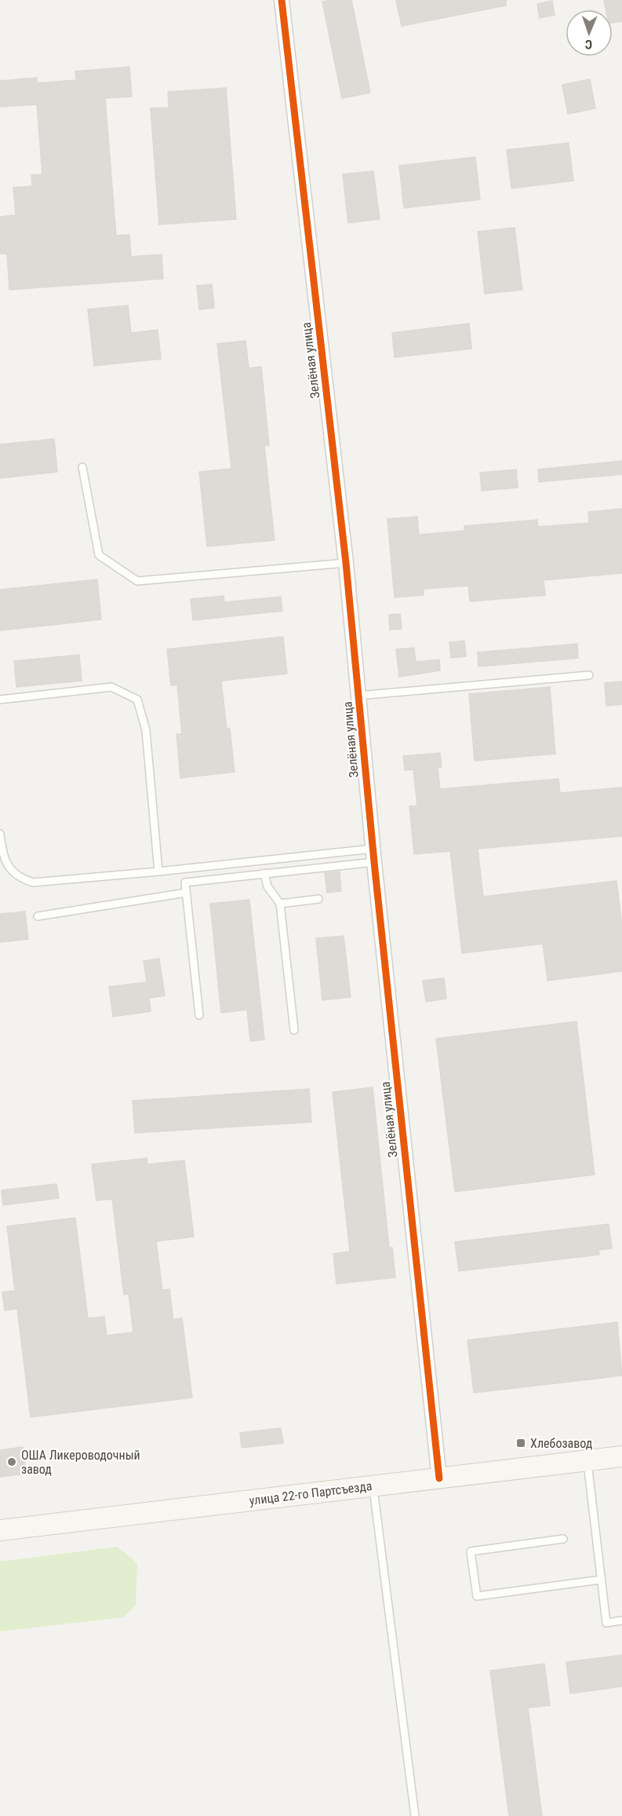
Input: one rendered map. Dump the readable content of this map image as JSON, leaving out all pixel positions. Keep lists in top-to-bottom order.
{
  "streets": {
    "main road": ["улица 22-го Партсъезда"],
    "street": ["Зелёная улица"]
  },
  "crossings": [
    ["Зелёная улица", "улица 22-го Партсъезда"]
  ],
  "places": {
    "transit": ["Хлебозавод"],
    "other": ["ОША Ликероводочный завод"]
  },
  "north": "bottom"
}
